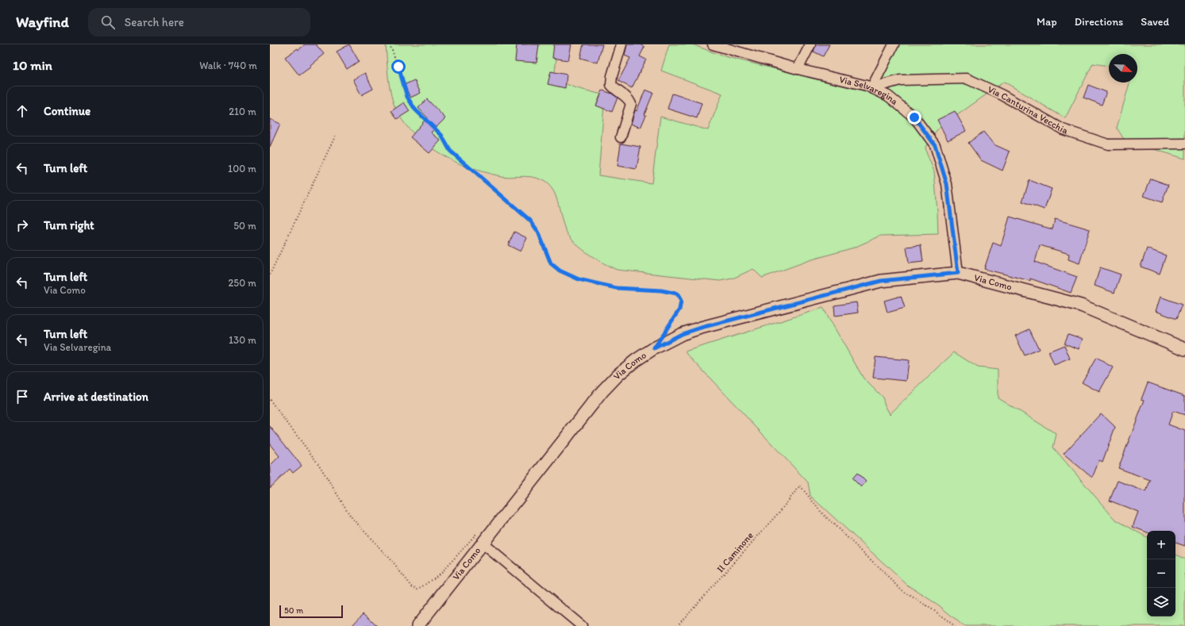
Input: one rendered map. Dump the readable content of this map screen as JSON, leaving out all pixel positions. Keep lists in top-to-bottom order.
{
  "streets": {
    "main road": ["Via Como"],
    "street": ["Via Selvaregina", "Via Canturina Vecchia"],
    "path": ["Il Caminone"]
  },
  "crossings": [
    ["Via Selvaregina", "Via Canturina Vecchia"],
    ["Via Selvaregina", "Via Como"]
  ],
  "scale_bar": "50 m",
  "north": "bottom right",
  "page": {
    "header": "Wayfind",
    "search": "Search here",
    "nav": ["Map", "Directions", "Saved"],
    "heading": ["10 min", "Walk · 740 m"],
    "list": [
      ["Continue", "210 m"],
      ["Turn left", "100 m"],
      ["Turn right", "50 m"],
      ["Turn left", "Via Como", "250 m"],
      ["Turn left", "Via Selvaregina", "130 m"],
      "Arrive at destination"
    ],
    "map_buttons": ["+", "−"],
    "scale": "50 m"
  }
}
